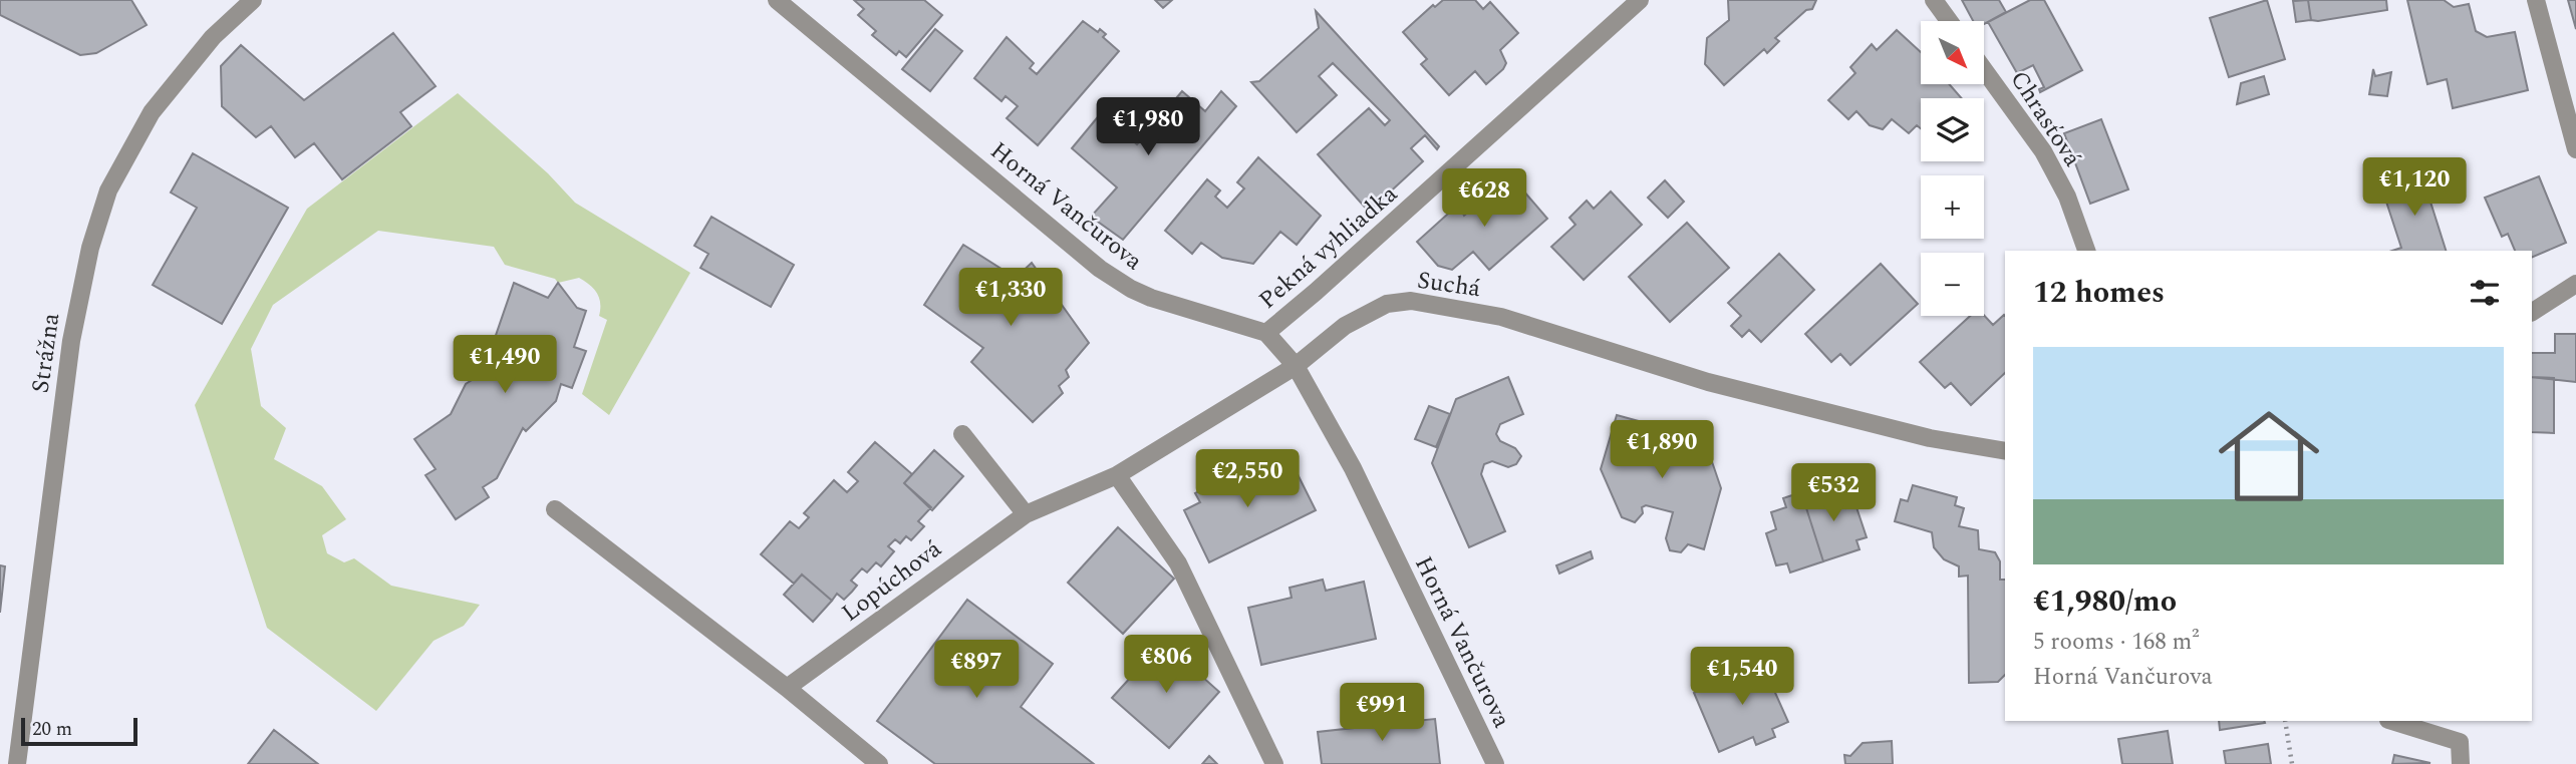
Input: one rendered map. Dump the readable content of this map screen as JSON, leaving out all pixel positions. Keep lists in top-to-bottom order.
{
  "streets": {
    "street": [
      "Chrasťová",
      "Horná Vančurova",
      "Pekná vyhliadka",
      "Suchá",
      "Strážna",
      "Lopúchová"
    ]
  },
  "crossings": [
    ["Horná Vančurova", "Pekná vyhliadka"],
    ["Horná Vančurova", "Suchá"],
    ["Suchá", "Lopúchová"]
  ],
  "scale_bar": "20 m",
  "north": "bottom right",
  "page": {
    "map_buttons": ["+", "−"],
    "price": [
      "€1,980",
      "€1,120",
      "€628",
      "€1,330",
      "€1,490",
      "€1,890",
      "€2,550",
      "€532",
      "€806",
      "€897",
      "€1,540",
      "€991"
    ],
    "heading": "12 homes",
    "list": [
      {
        "name": "€1,980/mo",
        "note": "5 rooms · 168 m² · Horná Vančurova"
      }
    ],
    "scale": "20 m"
  }
}
